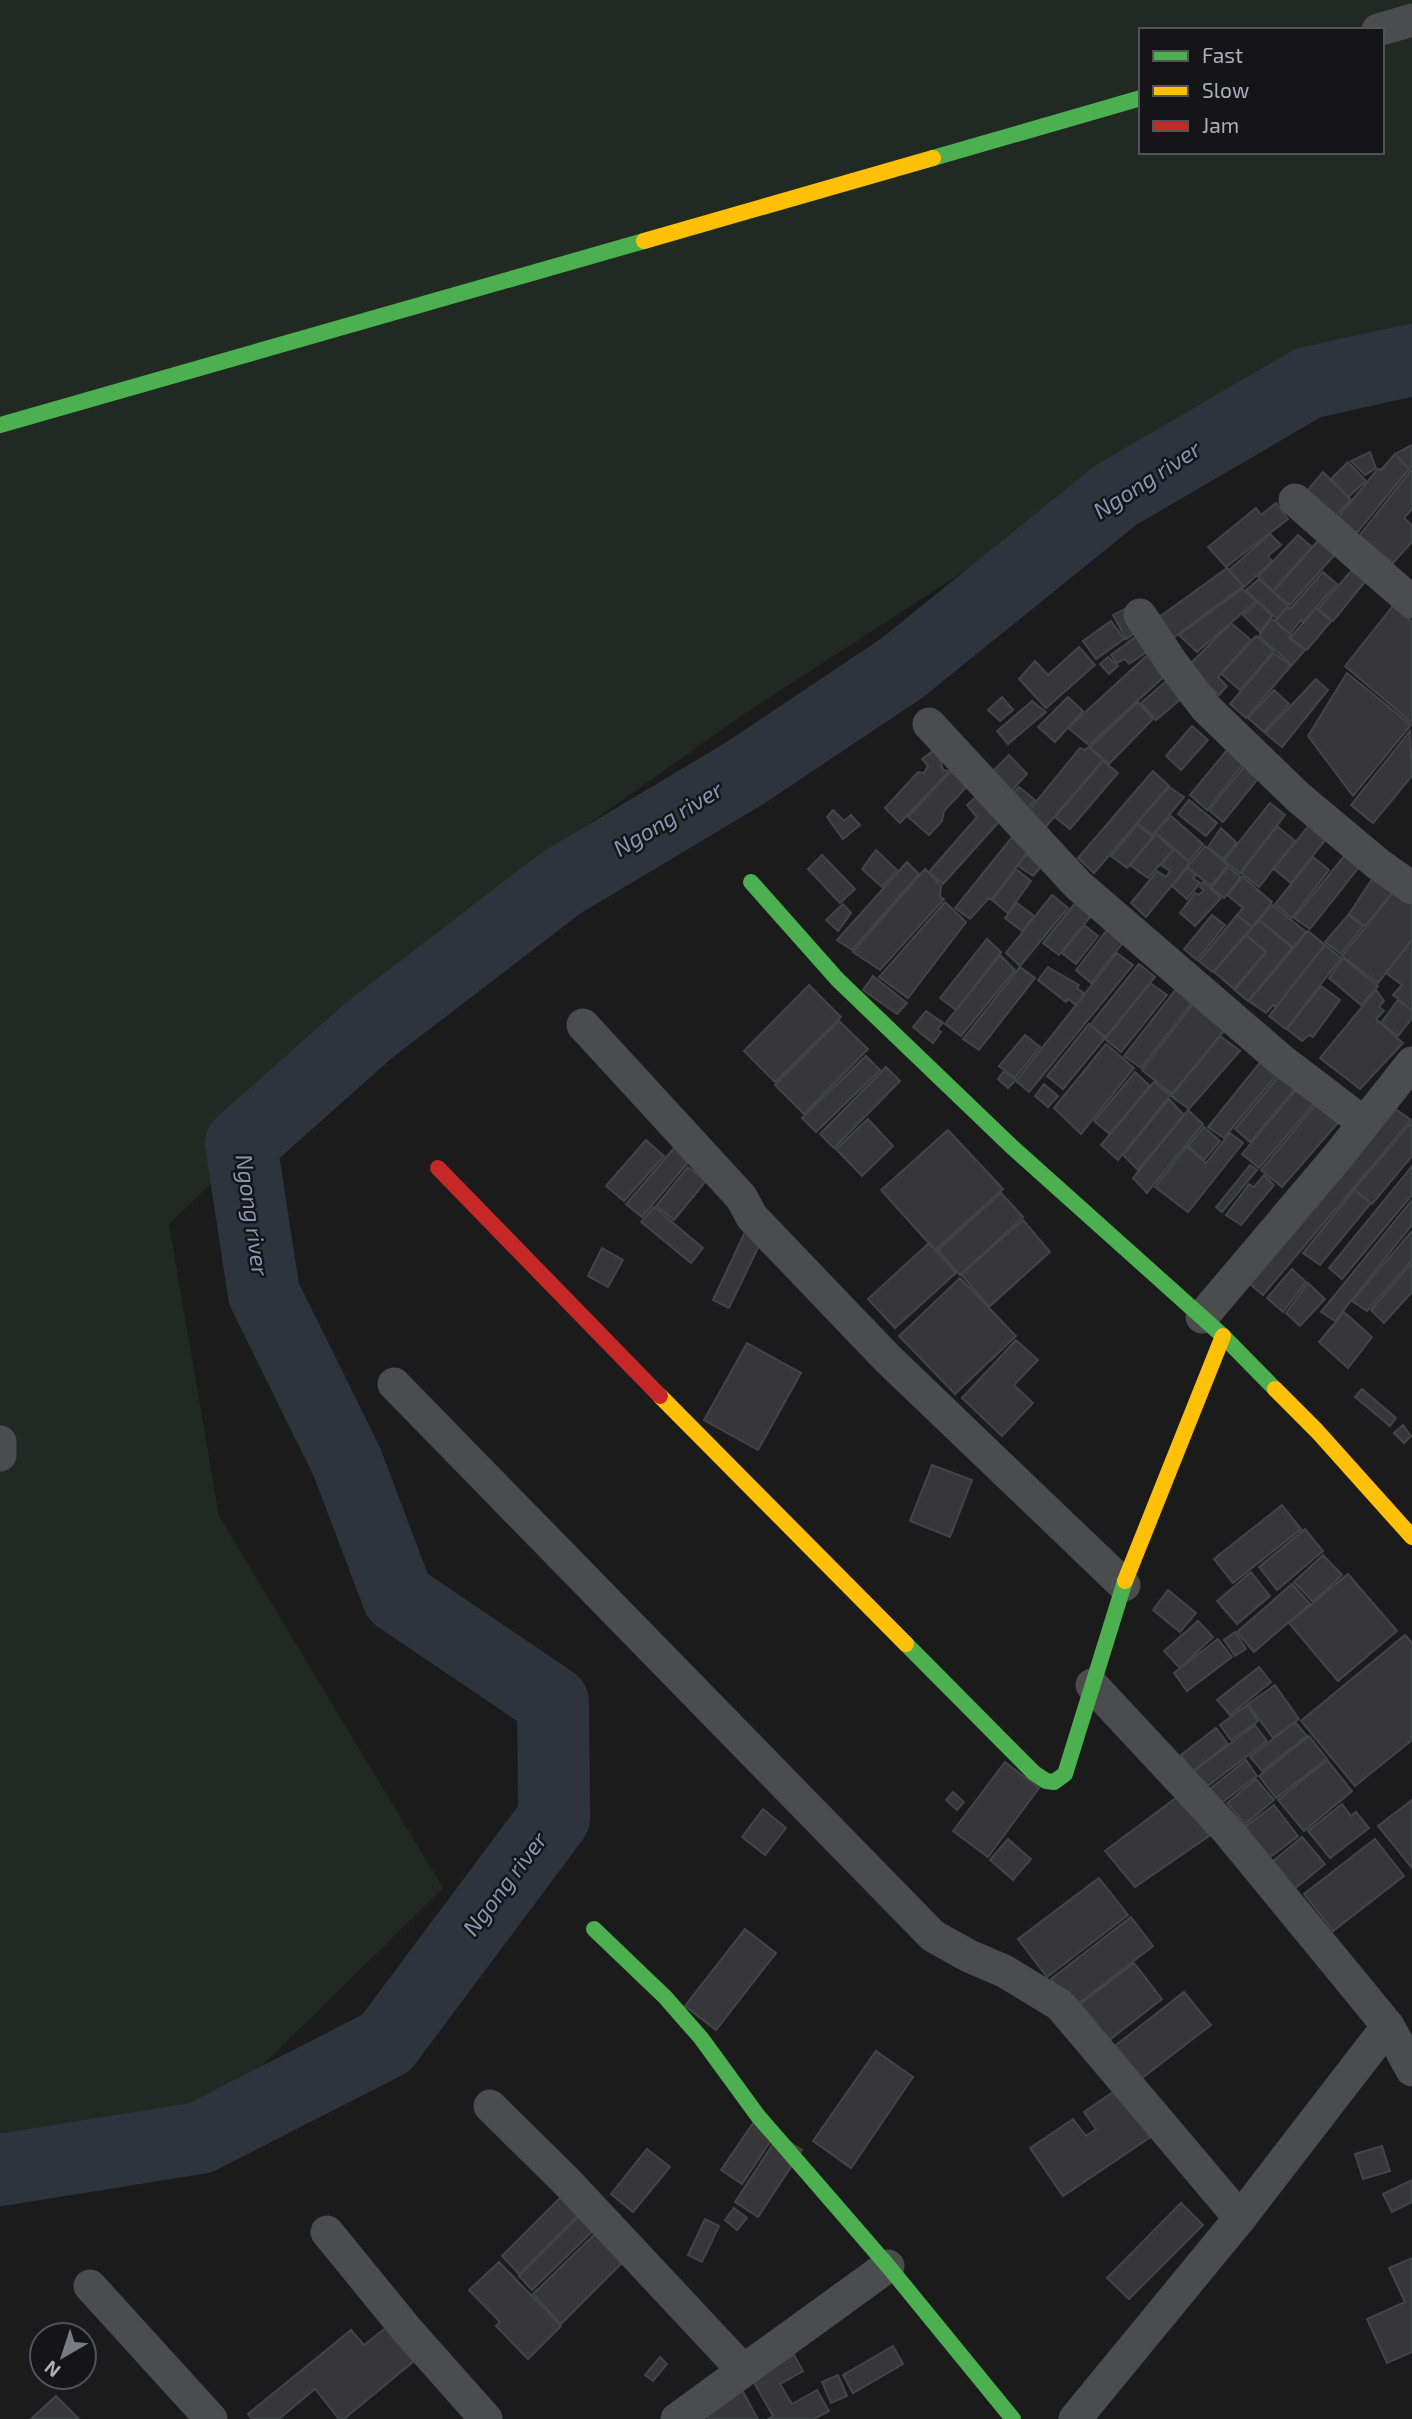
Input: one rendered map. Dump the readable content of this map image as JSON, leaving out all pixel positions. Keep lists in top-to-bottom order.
{
  "water": ["Ngong river"],
  "legend": ["Fast", "Slow", "Jam"],
  "north": "bottom left"
}
